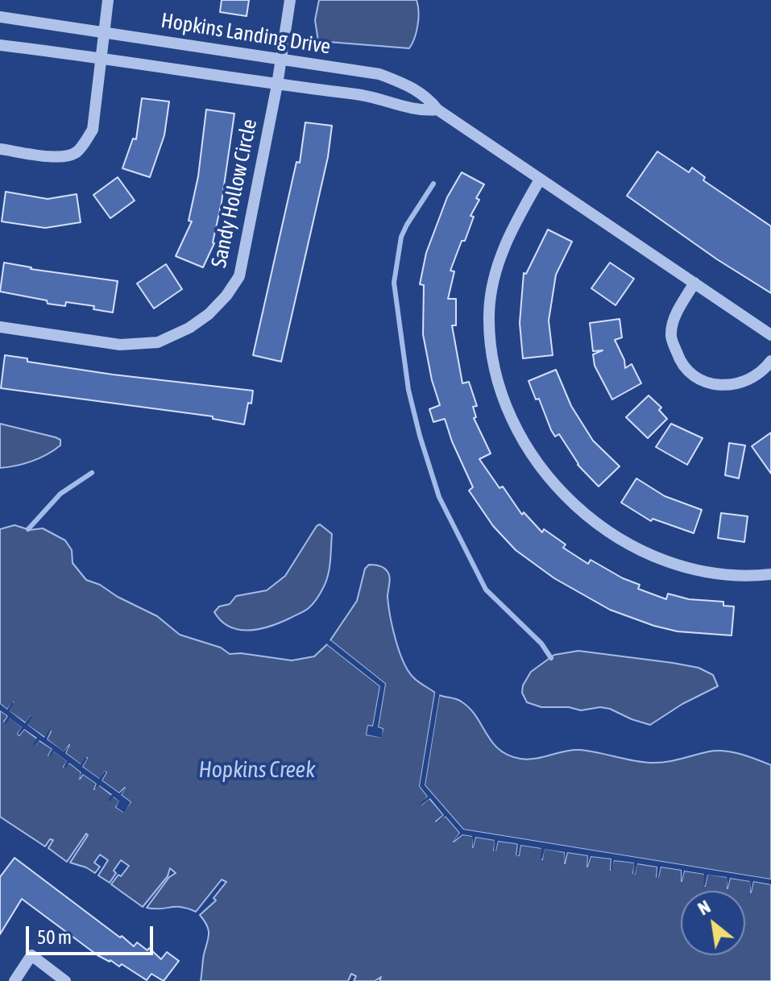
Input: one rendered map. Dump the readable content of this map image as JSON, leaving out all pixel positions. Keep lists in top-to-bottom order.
{
  "streets": {
    "street": ["Hopkins Landing Drive", "Sandy Hollow Circle"]
  },
  "crossings": [
    ["Hopkins Landing Drive", "Sandy Hollow Circle"]
  ],
  "water": ["Hopkins Creek"],
  "scale_bar": "50 m",
  "north": "top left"
}
